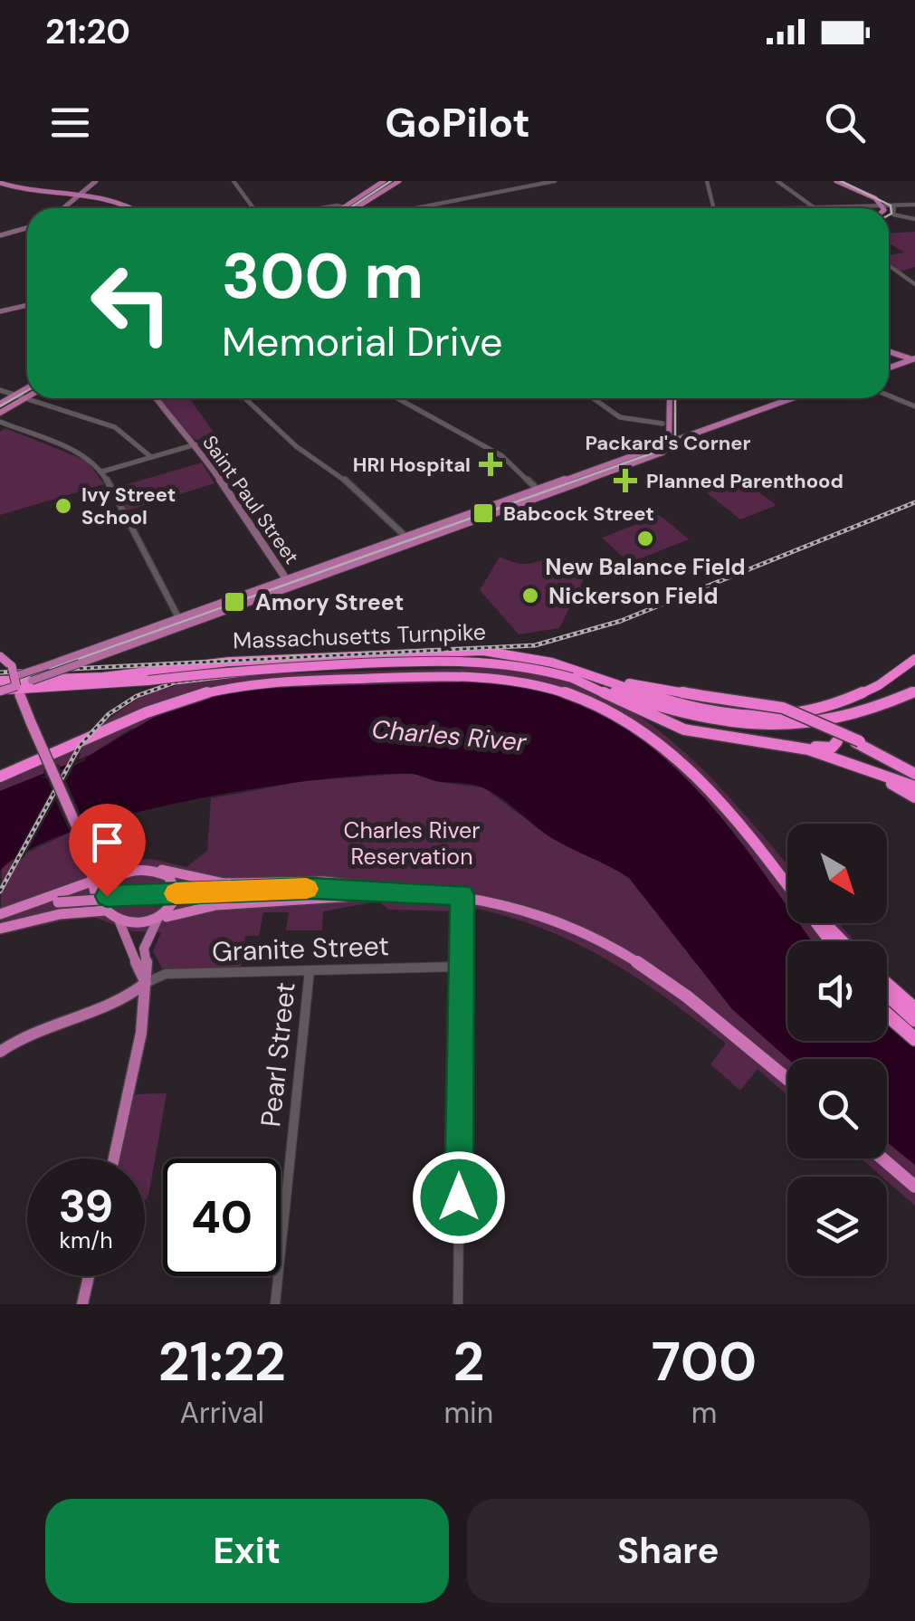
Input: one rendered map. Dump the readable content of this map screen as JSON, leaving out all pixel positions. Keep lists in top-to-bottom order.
{
  "streets": {
    "highway": ["Massachusetts Turnpike"],
    "main road": ["Saint Paul Street"],
    "street": ["Granite Street", "Pearl Street"]
  },
  "crossings": [
    ["Granite Street", "Pearl Street"]
  ],
  "districts": ["Packard's Corner"],
  "water": ["Charles River"],
  "parks": ["Charles River Reservation"],
  "places": {
    "health": ["HRI Hospital", "Planned Parenthood"],
    "other": ["Ivy Street School", "New Balance Field", "Nickerson Field"],
    "transit": ["Babcock Street", "Amory Street"]
  },
  "north": "bottom right",
  "page": {
    "status": "21:20",
    "header": "GoPilot",
    "turn": ["300 m", "Memorial Drive"],
    "speed": "39 km/h",
    "limit": "40",
    "eta": [
      "21:22",
      "Arrival",
      "2",
      "min",
      "700",
      "m"
    ],
    "buttons": ["Exit", "Share"]
  }
}
